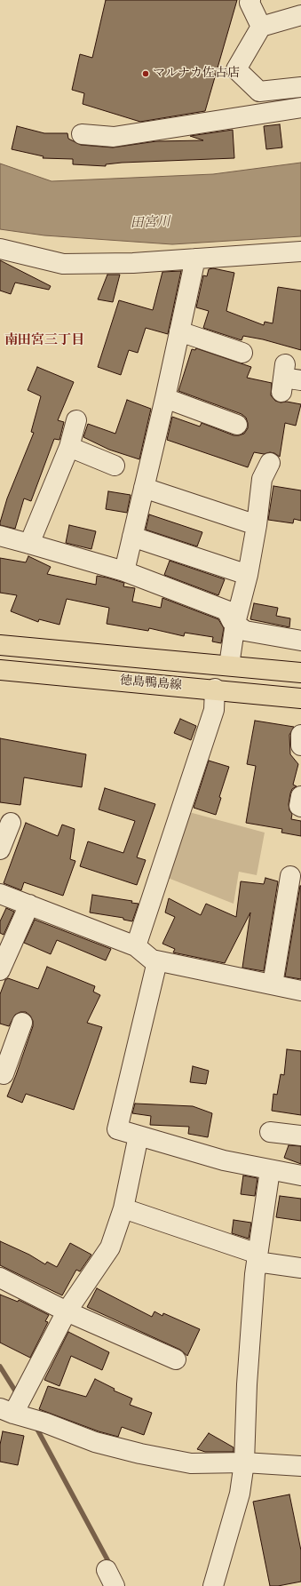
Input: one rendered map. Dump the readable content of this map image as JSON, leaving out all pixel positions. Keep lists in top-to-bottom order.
{
  "streets": {
    "main road": ["徳島鴨島線"]
  },
  "districts": ["南田宮三丁目"],
  "water": ["田宮川"],
  "places": ["マルナカ佐古店"]
}
